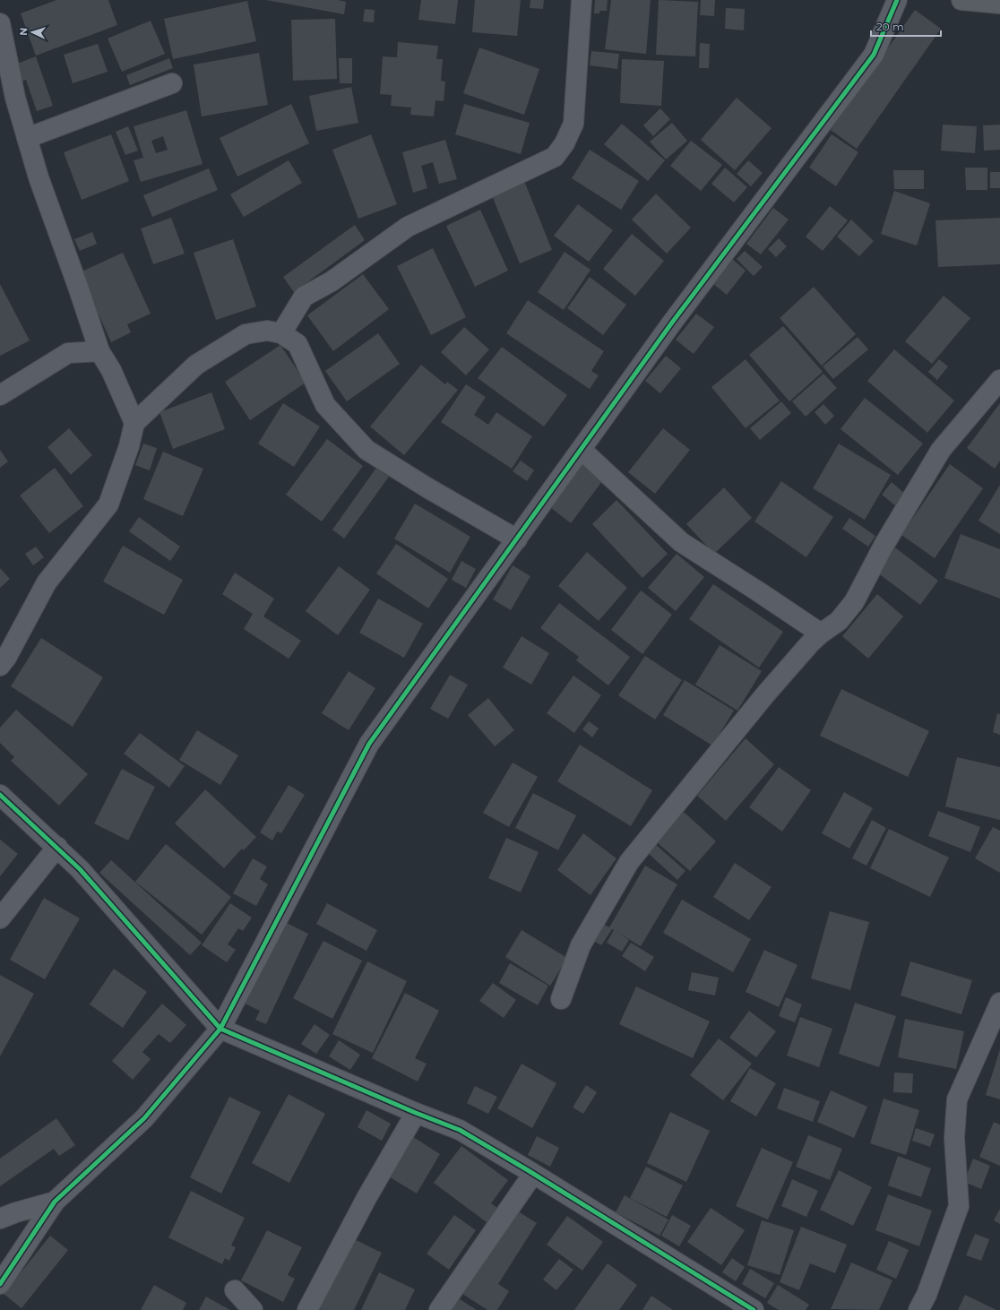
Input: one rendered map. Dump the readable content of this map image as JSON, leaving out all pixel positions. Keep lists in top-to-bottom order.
{
  "scale_bar": "20 m",
  "north": "left"
}
